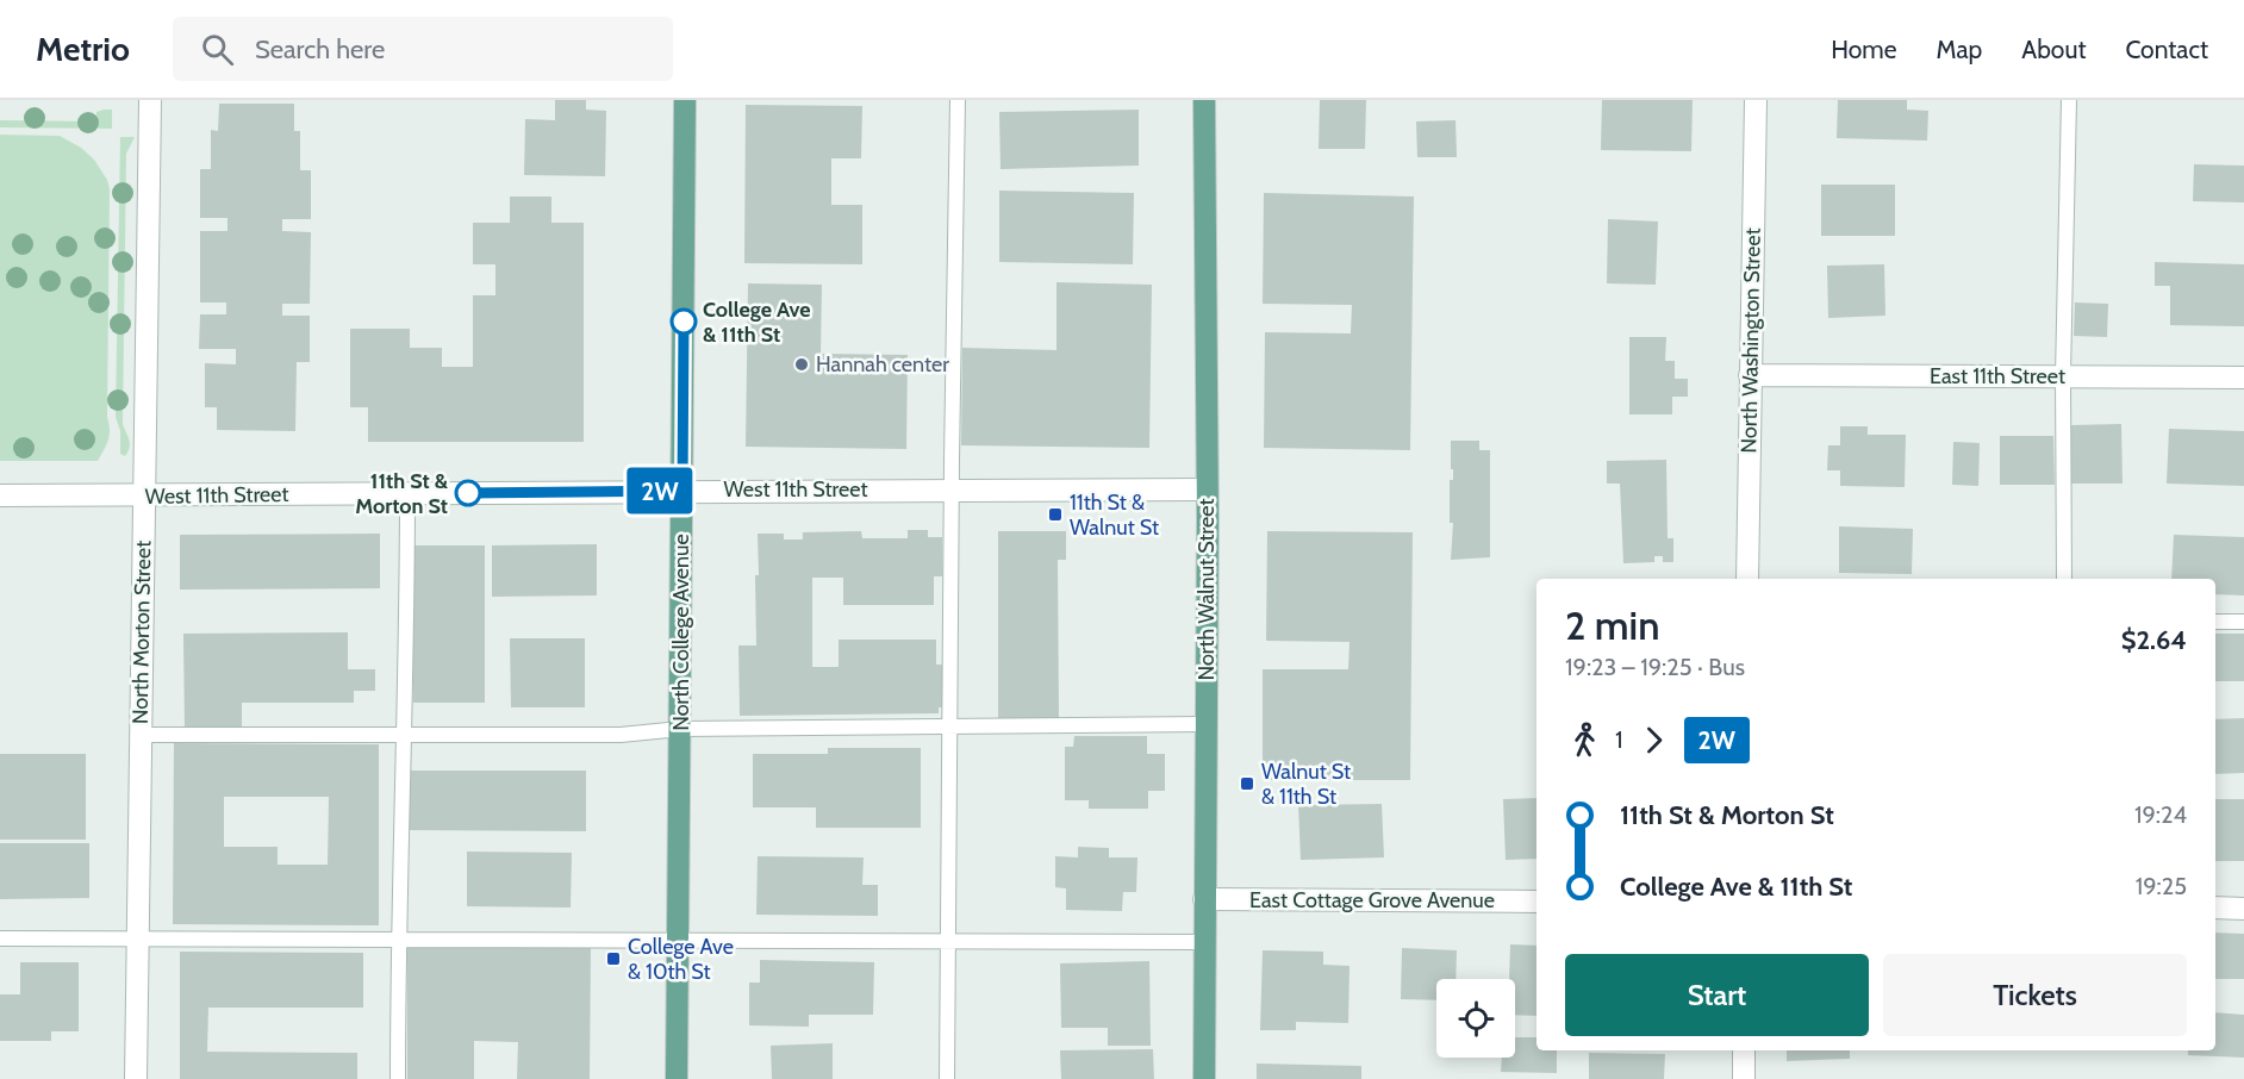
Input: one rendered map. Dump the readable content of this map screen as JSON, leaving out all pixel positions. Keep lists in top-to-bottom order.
{
  "streets": {
    "main road": ["North Walnut Street", "North College Avenue"],
    "street": [
      "North Washington Street",
      "East 11th Street",
      "West 11th Street",
      "North Morton Street",
      "East Cottage Grove Avenue"
    ]
  },
  "crossings": [
    ["North Washington Street", "East 11th Street"],
    ["West 11th Street", "North Walnut Street"],
    ["West 11th Street", "North Morton Street"],
    ["West 11th Street", "North College Avenue"],
    ["North Walnut Street", "East Cottage Grove Avenue"]
  ],
  "places": {
    "other": ["College Ave & 11th St", "Hannah center", "11th St & Morton St"],
    "transit": ["11th St & Walnut St", "Walnut St & 11th St", "College Ave & 10th St"]
  },
  "lines": ["bus line 2W"],
  "page": {
    "header": "Metrio",
    "search": "Search here",
    "nav": [
      "Home",
      "Map",
      "About",
      "Contact"
    ],
    "on_map": "2W",
    "heading": ["2 min", "19:23 – 19:25 · Bus", "$2.64"],
    "legs": ["1", "2W"],
    "list": [
      {
        "name": "11th St & Morton St",
        "value": "19:24"
      },
      {
        "name": "College Ave & 11th St",
        "value": "19:25"
      }
    ],
    "buttons": ["Start", "Tickets"]
  }
}
